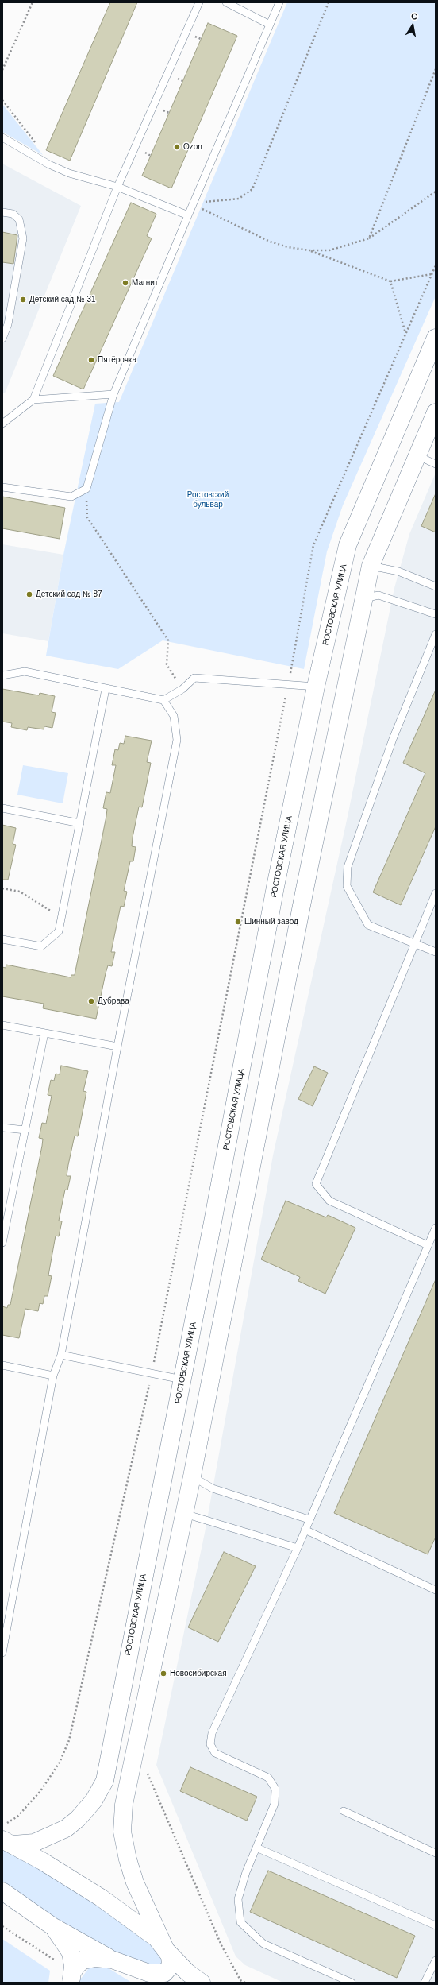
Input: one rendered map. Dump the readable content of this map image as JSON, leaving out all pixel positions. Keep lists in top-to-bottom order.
{
  "streets": {
    "street": ["РОСТОВСКАЯ УЛИЦА"]
  },
  "parks": ["Ростовский бульвар"],
  "places": [
    "Ozon",
    "Магнит",
    "Детский сад № 31",
    "Пятёрочка",
    "Детский сад № 87",
    "Шинный завод",
    "Дубрава",
    "Новосибирская"
  ],
  "north": "top"
}
